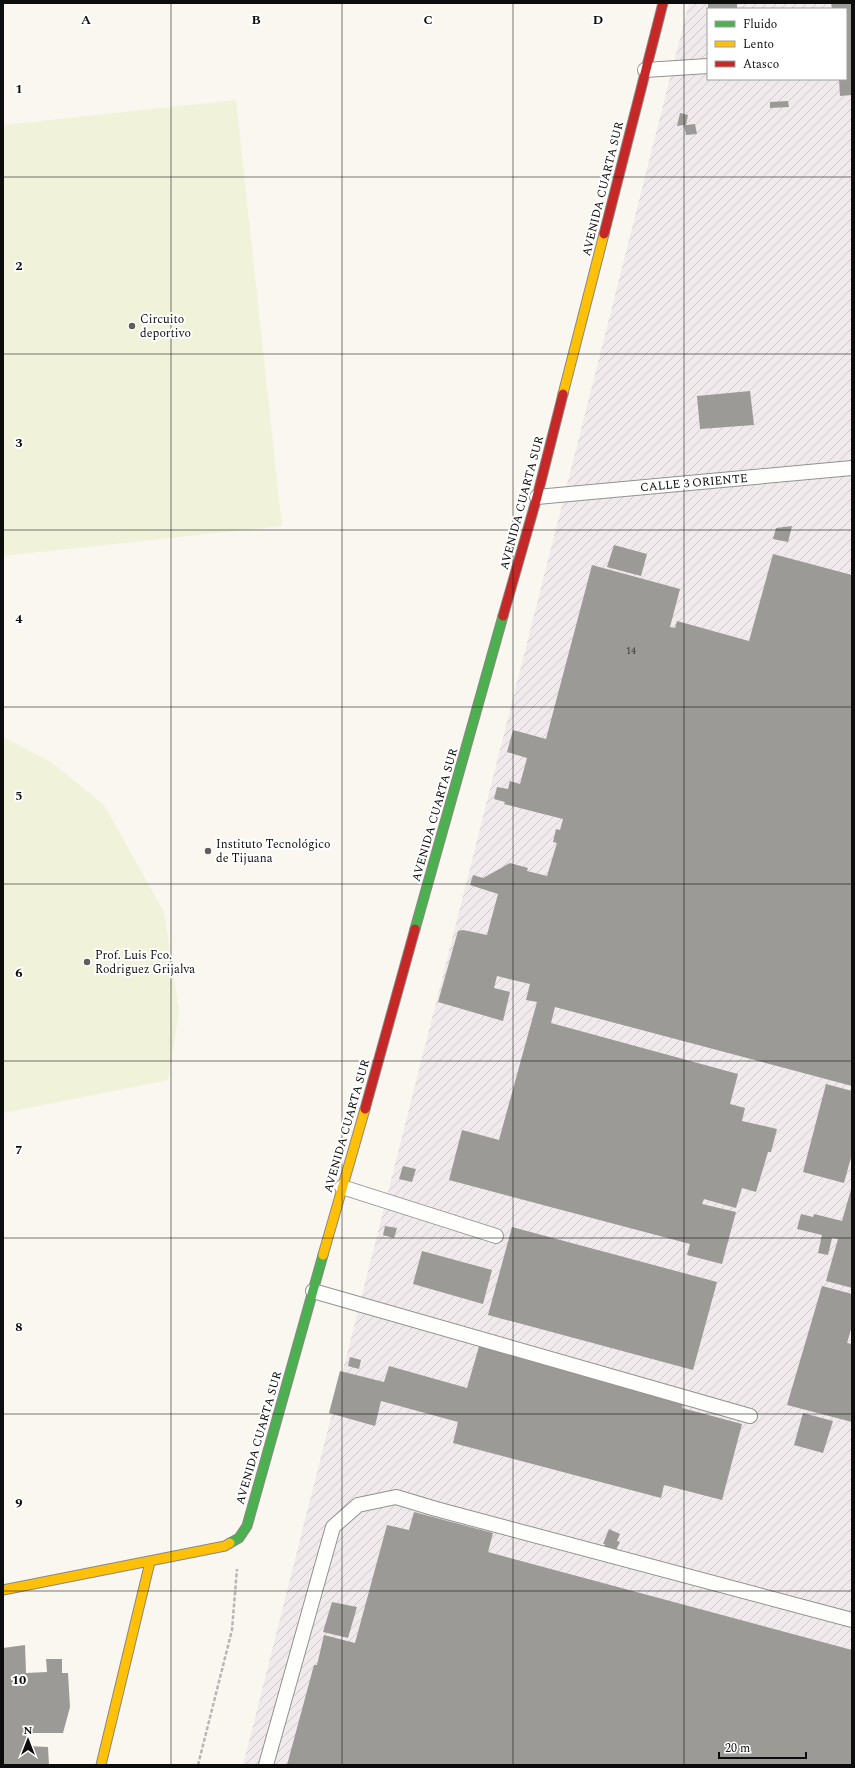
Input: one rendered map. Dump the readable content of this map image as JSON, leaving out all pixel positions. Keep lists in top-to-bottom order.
{
  "streets": {
    "street": ["AVENIDA CUARTA SUR"],
    "lane": ["CALLE 3 ORIENTE"]
  },
  "crossings": [
    ["AVENIDA CUARTA SUR", "CALLE 3 ORIENTE"]
  ],
  "places": ["Circuito deportivo", "Instituto Tecnológico de Tijuana", "Prof. Luis Fco. Rodriguez Grijalva"],
  "house_numbers": ["14"],
  "legend": ["Fluido", "Lento", "Atasco"],
  "scale_bar": "20 m",
  "north": "top",
  "grid": {
    "columns": [
      "A",
      "B",
      "C",
      "D"
    ],
    "rows": [
      "1",
      "2",
      "3",
      "4",
      "5",
      "6",
      "7",
      "8",
      "9",
      "10"
    ]
  }
}
